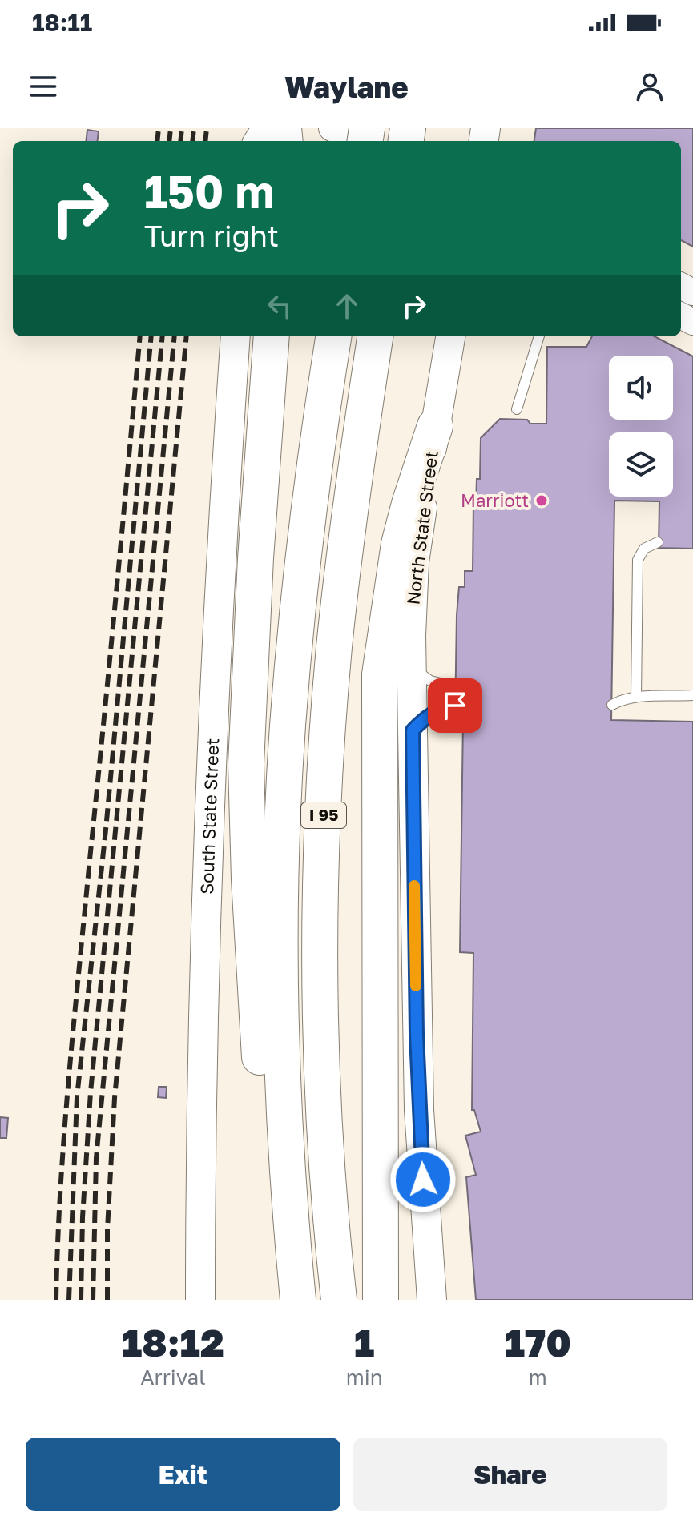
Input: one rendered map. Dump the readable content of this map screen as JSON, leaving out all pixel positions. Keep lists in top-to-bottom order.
{
  "streets": {
    "highway": ["I 95"],
    "main road": ["North State Street", "South State Street"]
  },
  "places": ["Marriott"],
  "page": {
    "status": "18:11",
    "header": "Waylane",
    "turn": ["150 m", "Turn right"],
    "eta": [
      "18:12",
      "Arrival",
      "1",
      "min",
      "170",
      "m"
    ],
    "buttons": ["Exit", "Share"]
  }
}
